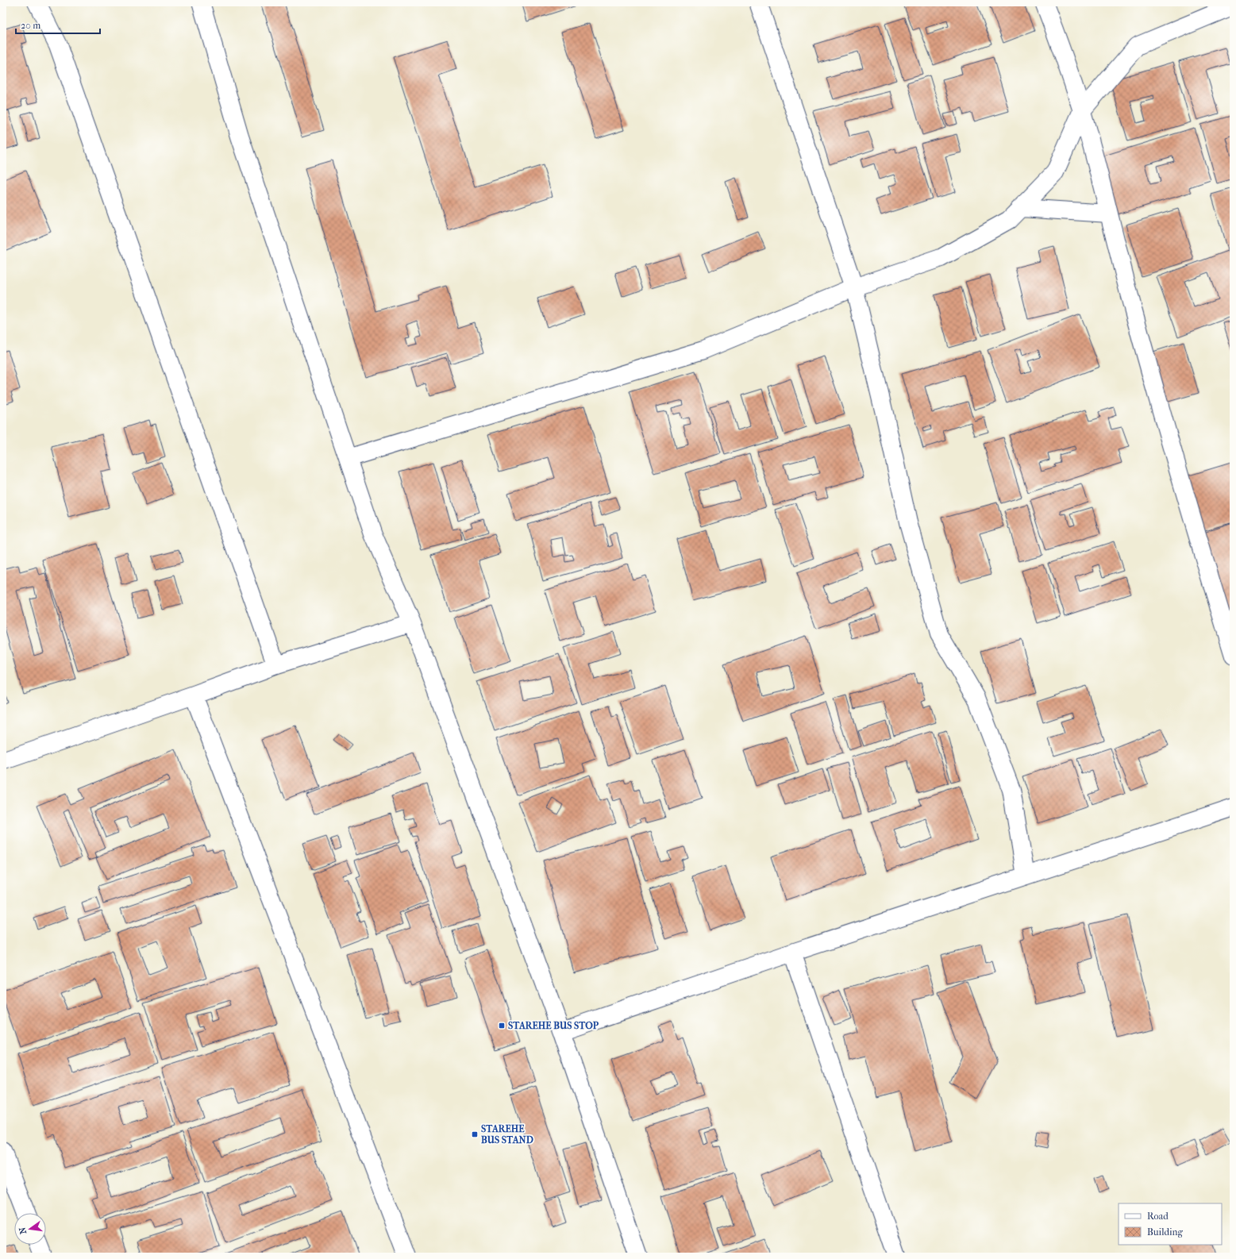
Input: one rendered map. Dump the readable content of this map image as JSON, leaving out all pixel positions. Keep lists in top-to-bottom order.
{
  "places": {
    "transit": ["STAREHE BUS STOP", "STAREHE BUS STAND"]
  },
  "legend": ["Road", "Building"],
  "scale_bar": "20 m",
  "north": "left"
}
